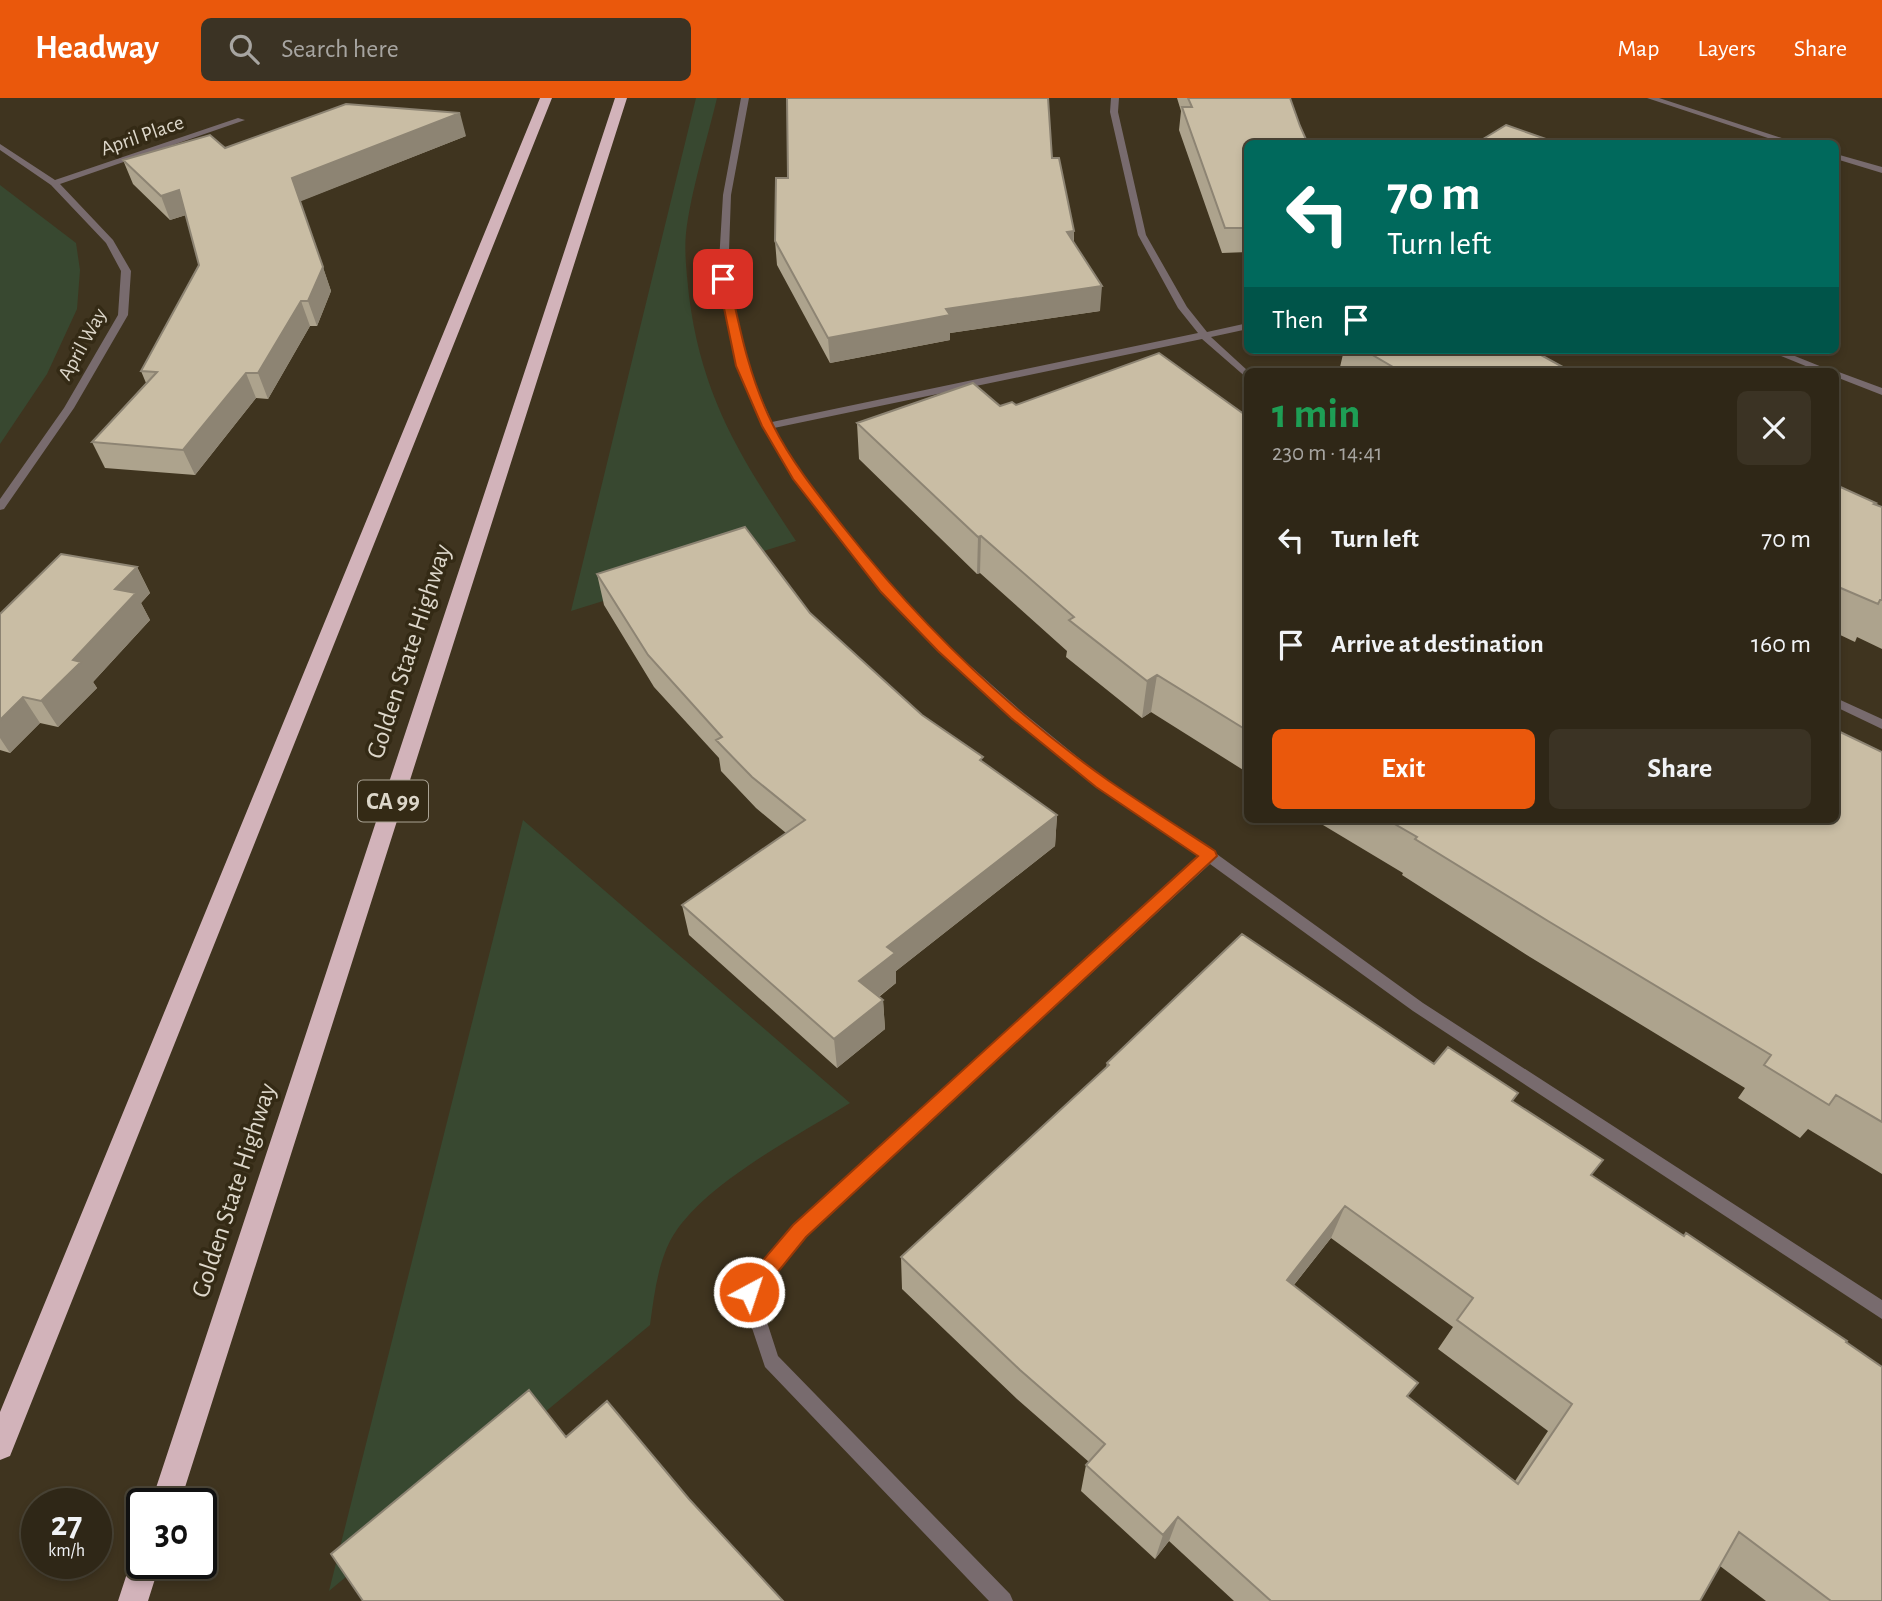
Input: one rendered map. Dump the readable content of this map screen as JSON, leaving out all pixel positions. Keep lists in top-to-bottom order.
{
  "streets": {
    "highway": ["Golden State Highway", "CA 99"],
    "street": ["April Place", "April Way"]
  },
  "crossings": [
    ["April Place", "April Way"]
  ],
  "page": {
    "header": "Headway",
    "search": "Search here",
    "nav": ["Map", "Layers", "Share"],
    "turn": ["70 m", "Turn left"],
    "then": "Then",
    "heading": ["1 min", "230 m · 14:41"],
    "list": [
      {
        "name": "Turn left",
        "value": "70 m"
      },
      {
        "name": "Arrive at destination",
        "value": "160 m"
      }
    ],
    "buttons": ["Exit", "Share"],
    "speed": "27 km/h",
    "limit": "30"
  }
}
